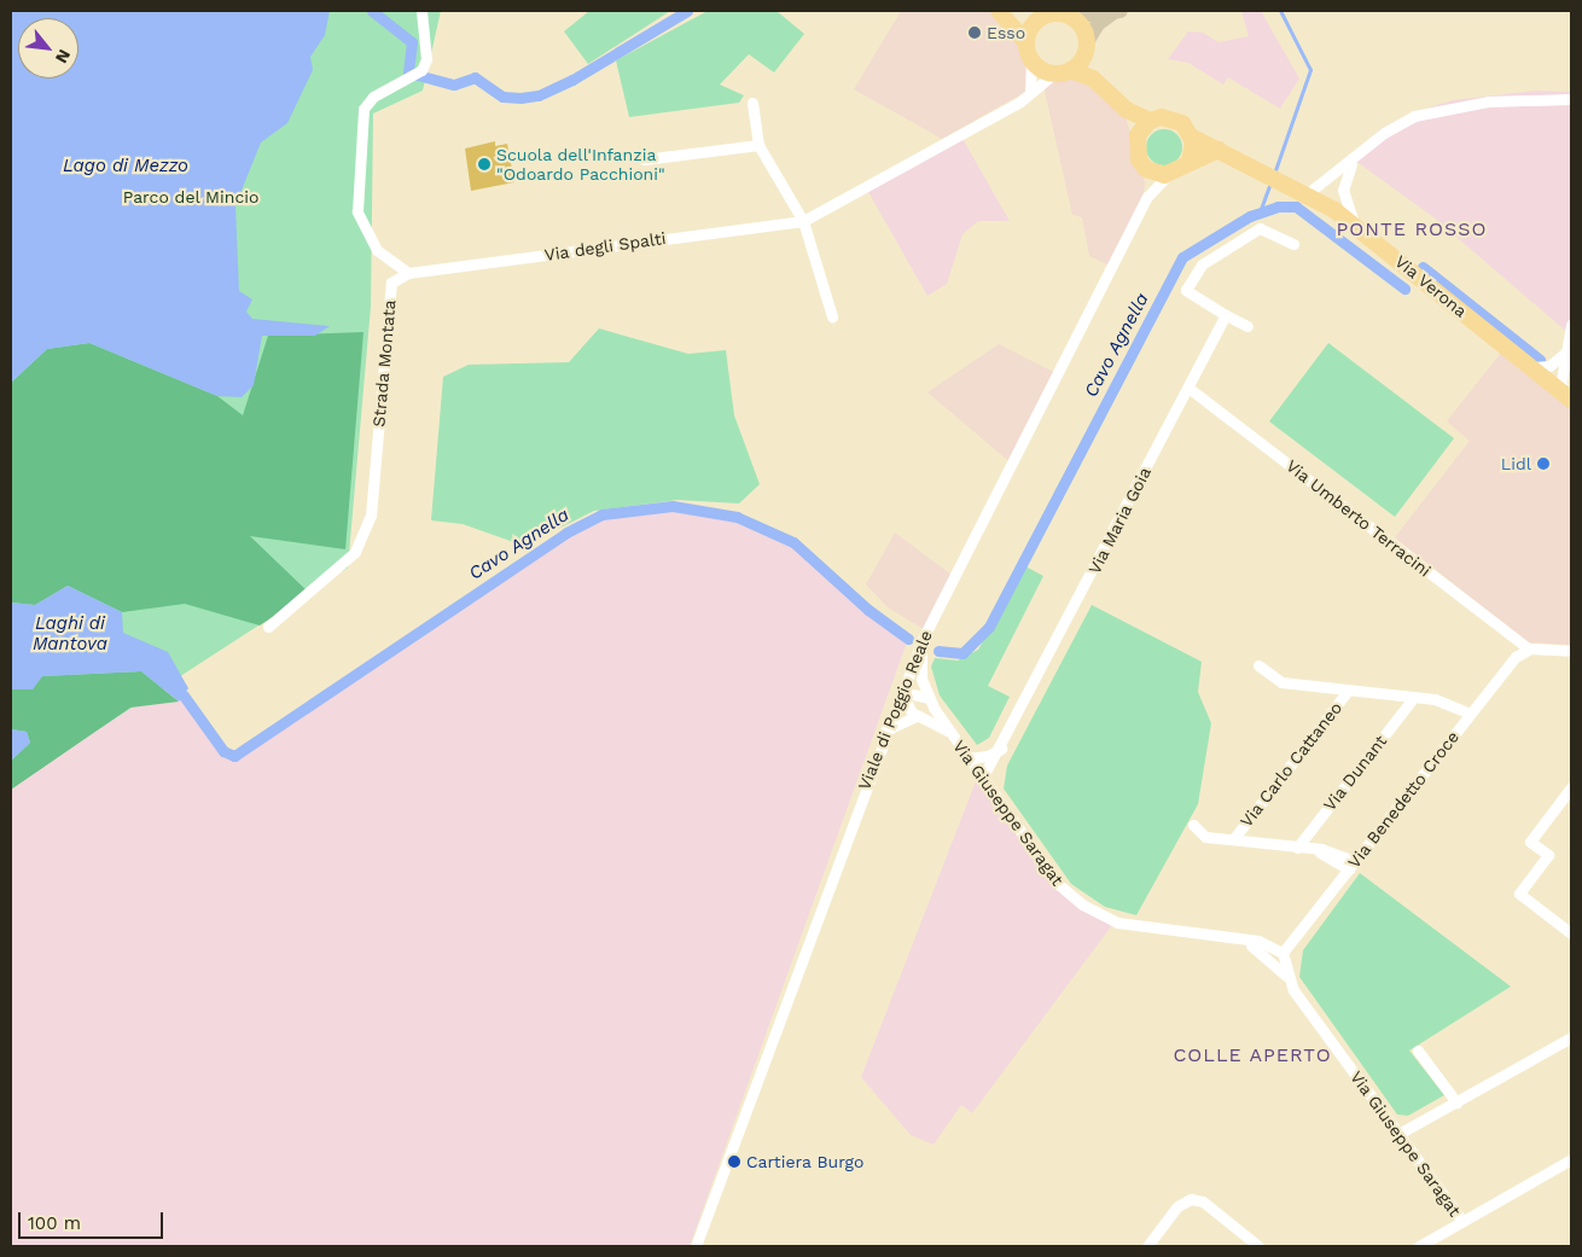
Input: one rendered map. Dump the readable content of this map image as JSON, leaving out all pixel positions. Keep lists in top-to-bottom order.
{
  "streets": {
    "main road": ["Via Verona"],
    "street": [
      "Via degli Spalti",
      "Strada Montata",
      "Via Umberto Terracini",
      "Via Maria Goia",
      "Viale di Poggio Reale",
      "Via Carlo Cattaneo",
      "Via Dunant",
      "Via Benedetto Croce",
      "Via Giuseppe Saragat"
    ]
  },
  "crossings": [
    ["Via degli Spalti", "Strada Montata"],
    ["Via Verona", "Viale di Poggio Reale"],
    ["Via Umberto Terracini", "Via Maria Goia"],
    ["Via Umberto Terracini", "Via Benedetto Croce"],
    ["Via Maria Goia", "Via Giuseppe Saragat"],
    ["Viale di Poggio Reale", "Via Giuseppe Saragat"],
    ["Via Benedetto Croce", "Via Giuseppe Saragat"]
  ],
  "districts": ["PONTE ROSSO", "COLLE APERTO"],
  "water": ["Lago di Mezzo", "Cavo Agnella", "Laghi di Mantova"],
  "parks": ["Parco del Mincio"],
  "places": [
    "Esso",
    "Scuola dell'Infanzia \"Odoardo Pacchioni\"",
    "Lidl",
    "Cartiera Burgo"
  ],
  "scale_bar": "100 m",
  "north": "bottom right"
}
